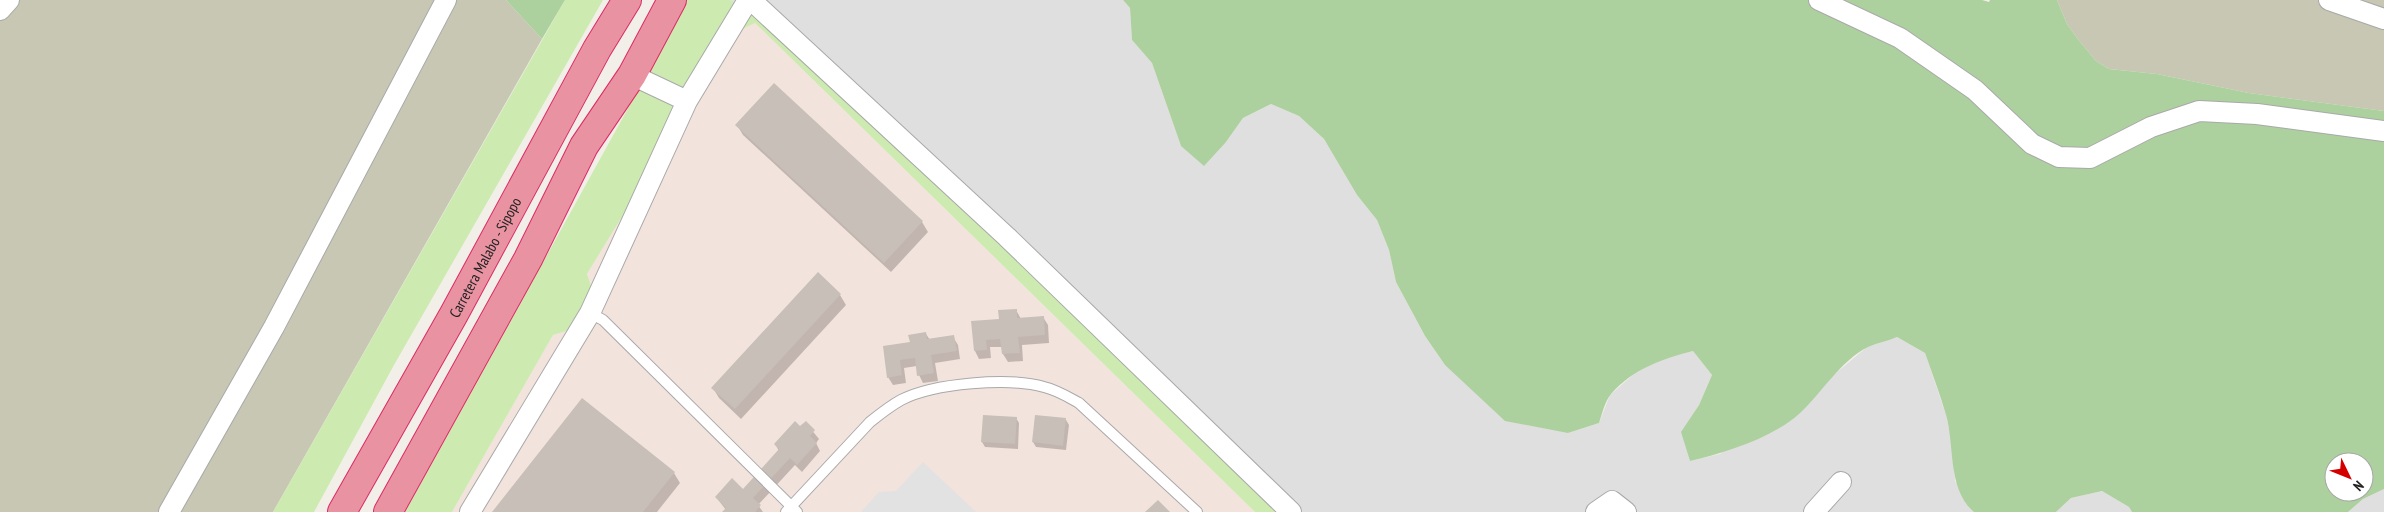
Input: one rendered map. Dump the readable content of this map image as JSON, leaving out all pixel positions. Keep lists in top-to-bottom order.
{
  "streets": {
    "highway": ["Carretera Malabo - Sipopo"]
  },
  "north": "bottom right"
}
